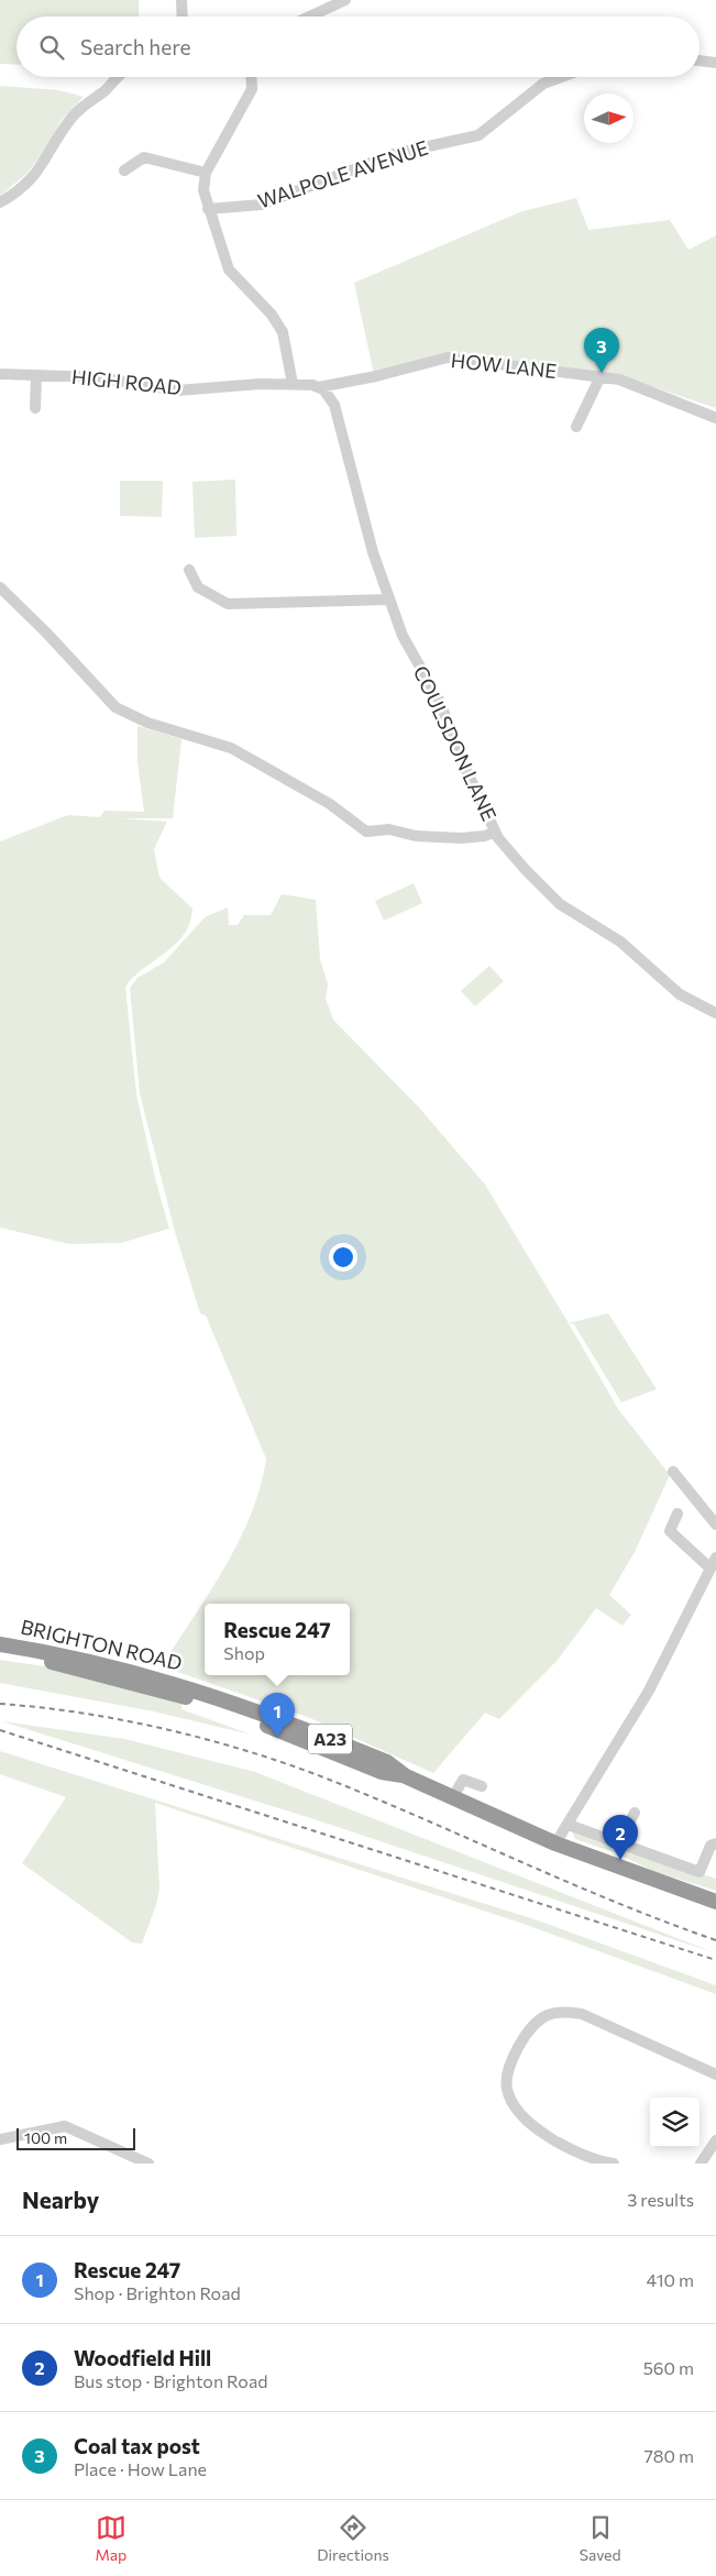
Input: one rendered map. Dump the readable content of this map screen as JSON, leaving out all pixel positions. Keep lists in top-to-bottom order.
{
  "streets": {
    "highway": ["BRIGHTON ROAD", "A23"],
    "street": [
      "WALPOLE AVENUE",
      "HOW LANE",
      "HIGH ROAD",
      "COULSDON LANE"
    ]
  },
  "crossings": [
    ["HOW LANE", "HIGH ROAD"],
    ["HOW LANE", "COULSDON LANE"],
    ["HIGH ROAD", "COULSDON LANE"]
  ],
  "scale_bar": "100 m",
  "north": "right",
  "page": {
    "search": "Search here",
    "pins": ["3", "1", "2"],
    "popup": ["Rescue 247", "Shop"],
    "scale": "100 m",
    "heading": ["Nearby", "3 results"],
    "list": [
      {
        "mark": "1",
        "name": "Rescue 247",
        "note": "Shop · Brighton Road",
        "value": "410 m"
      },
      {
        "mark": "2",
        "name": "Woodfield Hill",
        "note": "Bus stop · Brighton Road",
        "value": "560 m"
      },
      {
        "mark": "3",
        "name": "Coal tax post",
        "note": "Place · How Lane",
        "value": "780 m"
      }
    ],
    "nav": ["Map", "Directions", "Saved"]
  }
}
